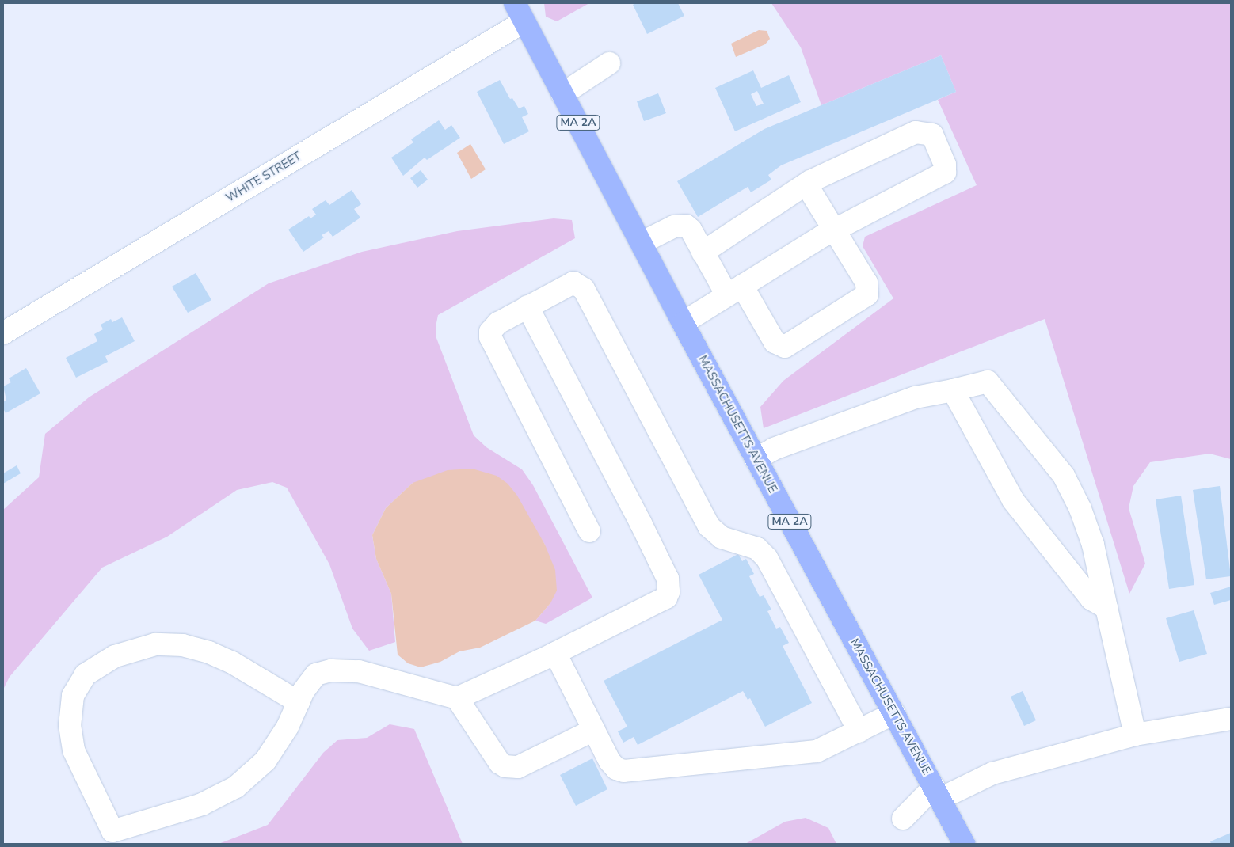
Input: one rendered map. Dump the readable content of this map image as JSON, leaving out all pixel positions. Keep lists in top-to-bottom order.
{
  "streets": {
    "main road": ["MA 2A", "MASSACHUSETTS AVENUE"],
    "street": ["WHITE STREET"]
  },
  "crossings": [
    ["WHITE STREET", "MASSACHUSETTS AVENUE"]
  ]
}
